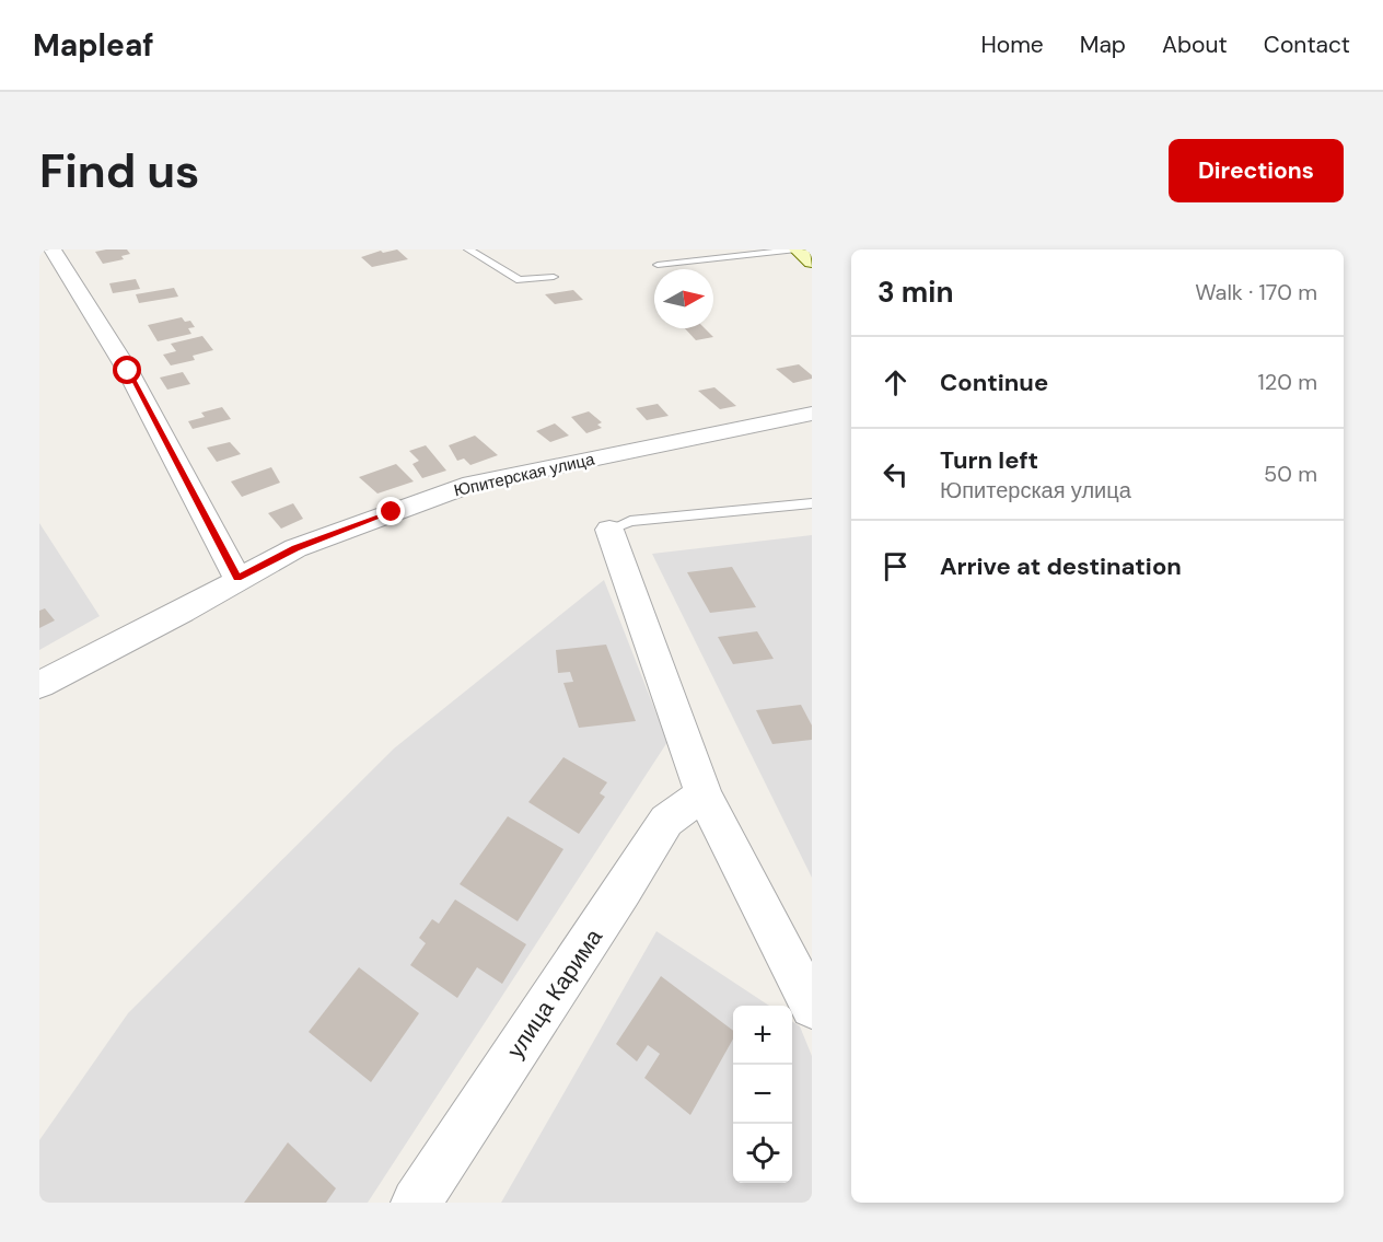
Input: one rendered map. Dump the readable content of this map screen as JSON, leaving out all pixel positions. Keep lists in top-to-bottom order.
{
  "streets": {
    "street": ["Юпитерская улица", "улица Карима"]
  },
  "north": "right",
  "page": {
    "header": "Mapleaf",
    "nav": [
      "Home",
      "Map",
      "About",
      "Contact"
    ],
    "buttons": "Directions",
    "title": "Find us",
    "heading": ["3 min", "Walk · 170 m"],
    "list": [
      ["Continue", "120 m"],
      ["Turn left", "Юпитерская улица", "50 m"],
      "Arrive at destination"
    ],
    "map_buttons": ["+", "−"]
  }
}
